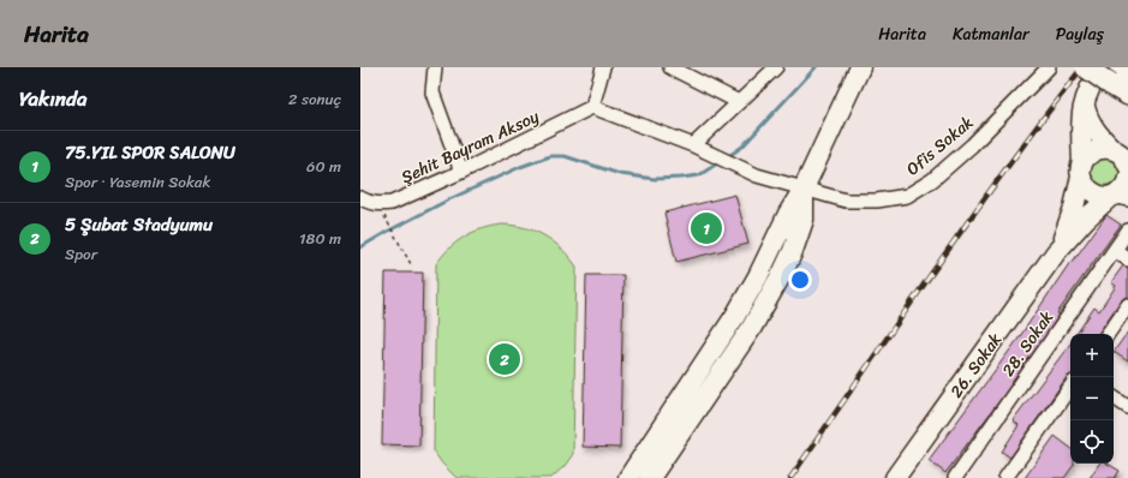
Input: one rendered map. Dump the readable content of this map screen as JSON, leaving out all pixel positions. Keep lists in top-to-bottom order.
{
  "streets": {
    "main road": ["26. Sokak"],
    "street": ["Ofis Sokak", "Şehit Bayram Aksoy", "28. Sokak"]
  },
  "crossings": [
    ["Ofis Sokak", "Şehit Bayram Aksoy"]
  ],
  "page": {
    "header": "Harita",
    "nav": ["Harita", "Katmanlar", "Paylaş"],
    "heading": ["Yakında", "2 sonuç"],
    "list": [
      {
        "mark": "1",
        "name": "75.YIL SPOR SALONU",
        "note": "Spor · Yasemin Sokak",
        "value": "60 m"
      },
      {
        "mark": "2",
        "name": "5 Şubat Stadyumu",
        "note": "Spor",
        "value": "180 m"
      }
    ],
    "pins": ["1", "2"],
    "map_buttons": ["+", "−"]
  }
}
